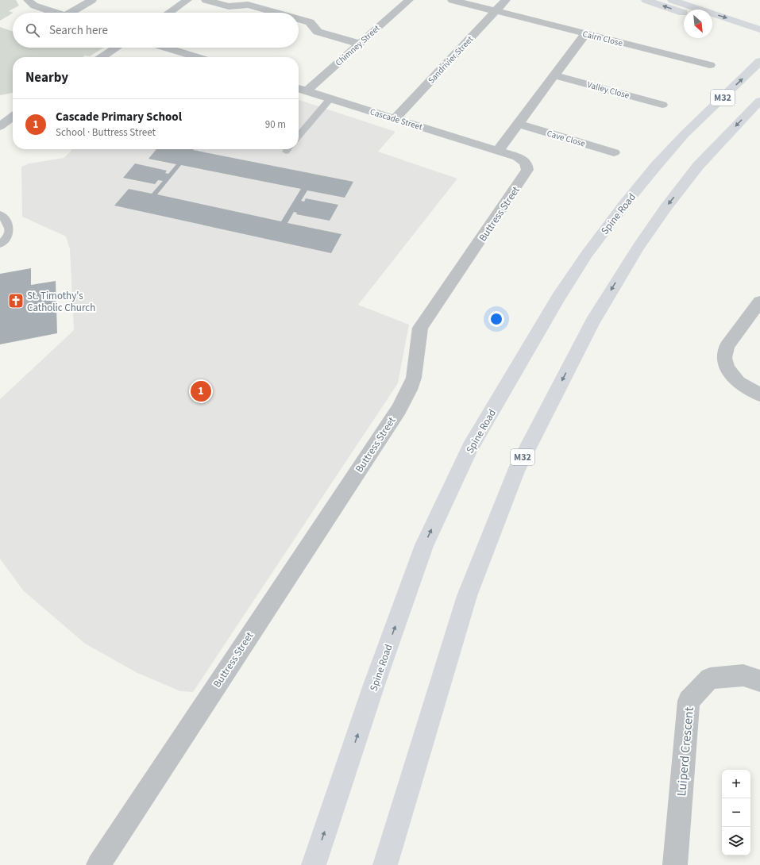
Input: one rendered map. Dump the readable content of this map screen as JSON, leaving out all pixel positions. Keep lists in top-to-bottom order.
{
  "streets": {
    "main road": ["M32", "Spine Road"],
    "street": [
      "Cairn Close",
      "Chimney Street",
      "Sandrivier Street",
      "Valley Close",
      "Cascade Street",
      "Cave Close",
      "Buttress Street",
      "Luiperd Crescent"
    ]
  },
  "crossings": [
    ["Cairn Close", "Sandrivier Street"],
    ["Chimney Street", "Cascade Street"],
    ["Sandrivier Street", "Cascade Street"],
    ["Cascade Street", "Buttress Street"]
  ],
  "places": {
    "church": ["St. Timothy's Catholic Church"]
  },
  "north": "bottom right",
  "page": {
    "search": "Search here",
    "heading": "Nearby",
    "list": [
      {
        "mark": "1",
        "name": "Cascade Primary School",
        "note": "School · Buttress Street",
        "value": "90 m"
      }
    ],
    "pins": "1",
    "map_buttons": ["+", "−"]
  }
}
